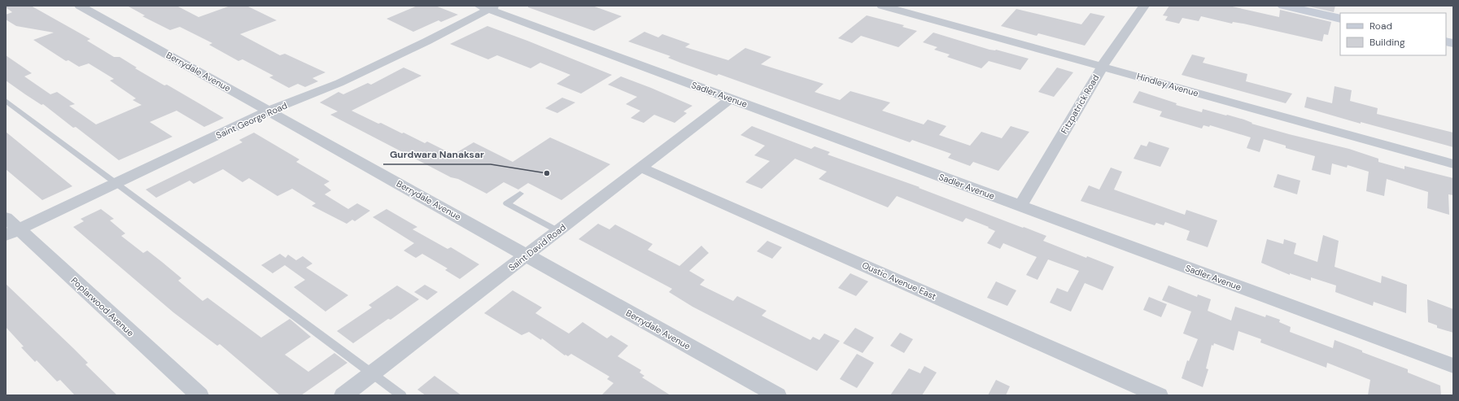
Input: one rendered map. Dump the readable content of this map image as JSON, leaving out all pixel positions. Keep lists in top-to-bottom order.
{
  "streets": {
    "street": [
      "Berrydale Avenue",
      "Hindley Avenue",
      "Sadler Avenue",
      "Fitzpatrick Road",
      "Saint George Road",
      "Saint David Road",
      "Oustic Avenue East",
      "Poplarwood Avenue"
    ]
  },
  "crossings": [
    ["Berrydale Avenue", "Saint George Road"],
    ["Berrydale Avenue", "Saint David Road"],
    ["Hindley Avenue", "Fitzpatrick Road"],
    ["Sadler Avenue", "Fitzpatrick Road"],
    ["Sadler Avenue", "Saint George Road"],
    ["Sadler Avenue", "Saint David Road"],
    ["Saint George Road", "Poplarwood Avenue"],
    ["Saint David Road", "Oustic Avenue East"]
  ],
  "places": ["Gurdwara Nanaksar"],
  "legend": ["Road", "Building"]
}
